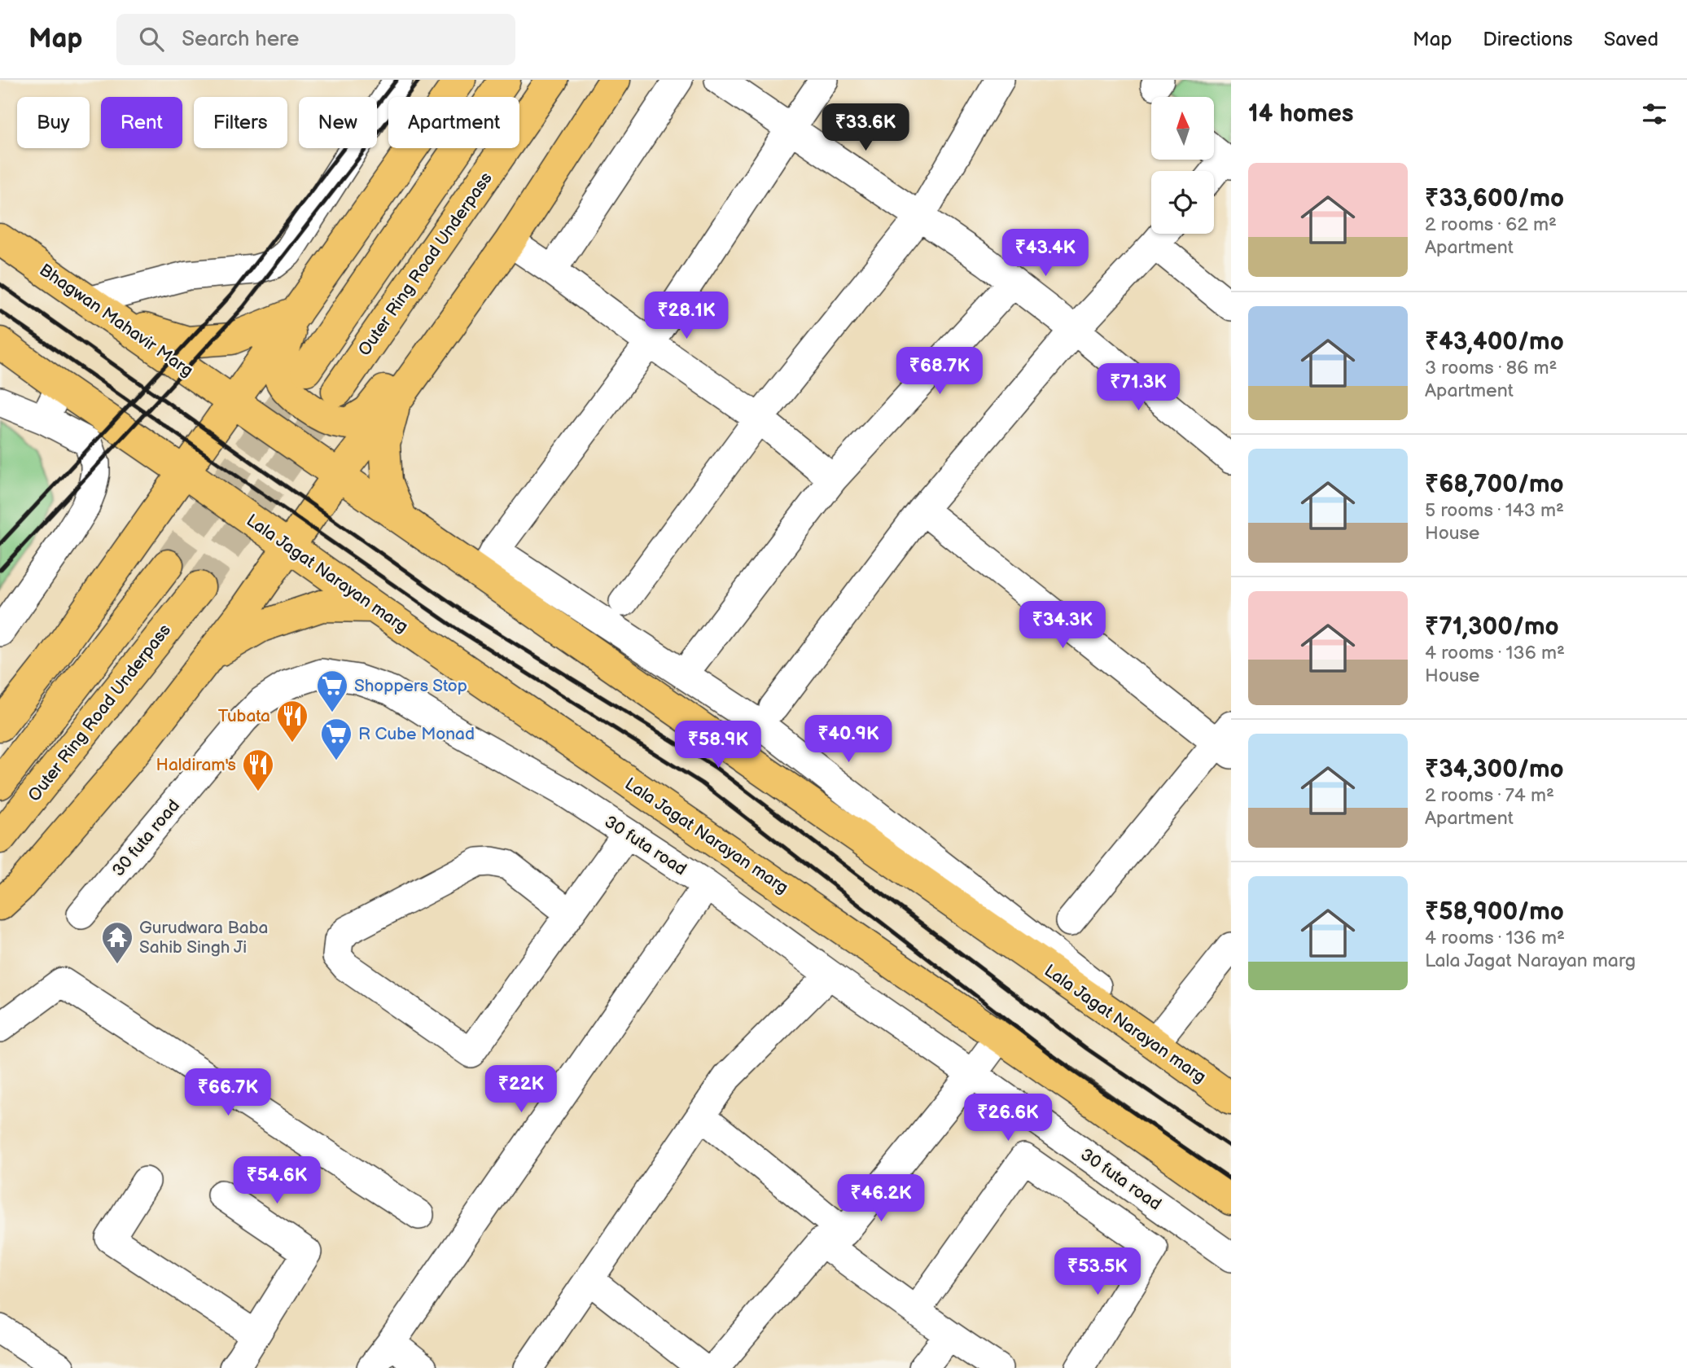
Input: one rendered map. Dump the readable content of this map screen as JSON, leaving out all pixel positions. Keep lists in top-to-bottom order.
{
  "streets": {
    "main road": ["Outer Ring Road Underpass", "Bhagwan Mahavir Marg", "Lala Jagat Narayan marg"],
    "street": ["30 futa road"]
  },
  "crossings": [
    ["Bhagwan Mahavir Marg", "Lala Jagat Narayan marg"]
  ],
  "places": {
    "supermarket": ["Shoppers Stop", "R Cube Monad"],
    "restaurant": ["Tubata", "Haldiram's"],
    "temple": ["Gurudwara Baba Sahib Singh Ji"]
  },
  "north": "top",
  "page": {
    "header": "Map",
    "search": "Search here",
    "nav": ["Map", "Directions", "Saved"],
    "heading": "14 homes",
    "chip": [
      "Buy",
      "Rent",
      "Filters",
      "New",
      "Apartment"
    ],
    "price": [
      "₹33.6K",
      "₹43.4K",
      "₹28.1K",
      "₹68.7K",
      "₹71.3K",
      "₹34.3K",
      "₹40.9K",
      "₹58.9K",
      "₹22K",
      "₹66.7K",
      "₹26.6K",
      "₹54.6K",
      "₹46.2K",
      "₹53.5K"
    ],
    "list": [
      {
        "name": "₹33,600/mo",
        "note": "2 rooms · 62 m² · Apartment"
      },
      {
        "name": "₹43,400/mo",
        "note": "3 rooms · 86 m² · Apartment"
      },
      {
        "name": "₹68,700/mo",
        "note": "5 rooms · 143 m² · House"
      },
      {
        "name": "₹71,300/mo",
        "note": "4 rooms · 136 m² · House"
      },
      {
        "name": "₹34,300/mo",
        "note": "2 rooms · 74 m² · Apartment"
      },
      {
        "name": "₹58,900/mo",
        "note": "4 rooms · 136 m² · Lala Jagat Narayan marg"
      }
    ]
  }
}
